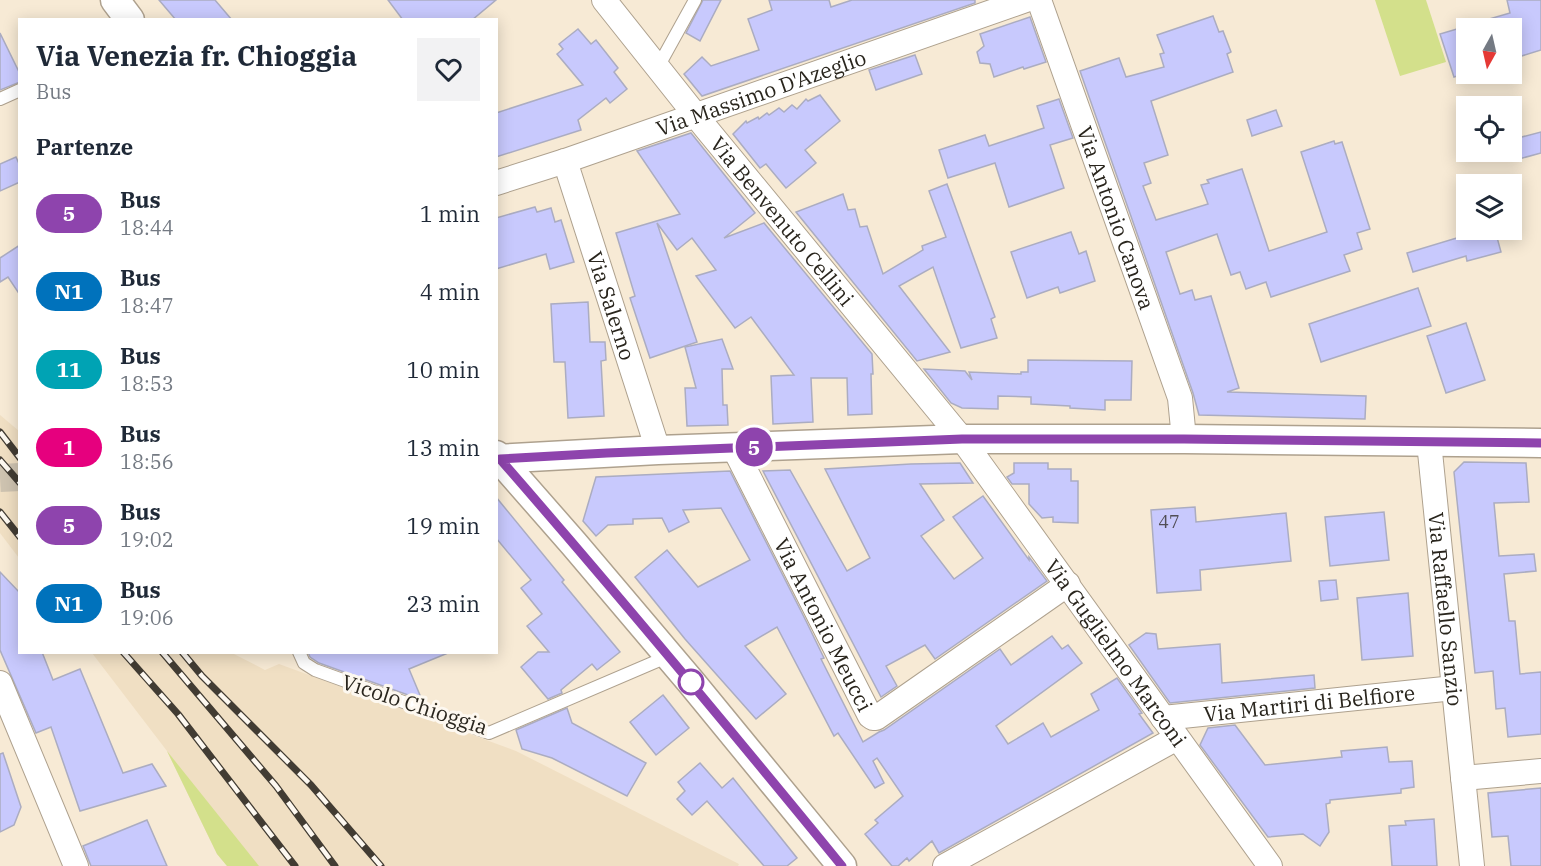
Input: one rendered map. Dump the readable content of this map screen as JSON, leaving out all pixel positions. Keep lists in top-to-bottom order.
{
  "streets": {
    "street": [
      "Via Massimo D'Azeglio",
      "Via Antonio Canova",
      "Via Benvenuto Cellini",
      "Via Salerno",
      "Via Raffaello Sanzio",
      "Via Antonio Meucci",
      "Via Guglielmo Marconi",
      "Via Martiri di Belfiore"
    ],
    "lane": ["Vicolo Chioggia"]
  },
  "crossings": [
    ["Via Massimo D'Azeglio", "Via Benvenuto Cellini"],
    ["Via Massimo D'Azeglio", "Via Salerno"],
    ["Via Benvenuto Cellini", "Via Guglielmo Marconi"],
    ["Via Raffaello Sanzio", "Via Martiri di Belfiore"],
    ["Via Antonio Meucci", "Via Guglielmo Marconi"],
    ["Via Guglielmo Marconi", "Via Martiri di Belfiore"]
  ],
  "lines": ["bus line 5"],
  "house_numbers": ["47"],
  "north": "bottom",
  "page": {
    "on_map": "5",
    "heading": [
      ["Via Venezia fr. Chioggia", "Bus"],
      "Partenze"
    ],
    "list": [
      {
        "mark": "5",
        "name": "Bus",
        "note": "18:44",
        "value": "1 min"
      },
      {
        "mark": "N1",
        "name": "Bus",
        "note": "18:47",
        "value": "4 min"
      },
      {
        "mark": "11",
        "name": "Bus",
        "note": "18:53",
        "value": "10 min"
      },
      {
        "mark": "1",
        "name": "Bus",
        "note": "18:56",
        "value": "13 min"
      },
      {
        "mark": "5",
        "name": "Bus",
        "note": "19:02",
        "value": "19 min"
      },
      {
        "mark": "N1",
        "name": "Bus",
        "note": "19:06",
        "value": "23 min"
      }
    ]
  }
}
